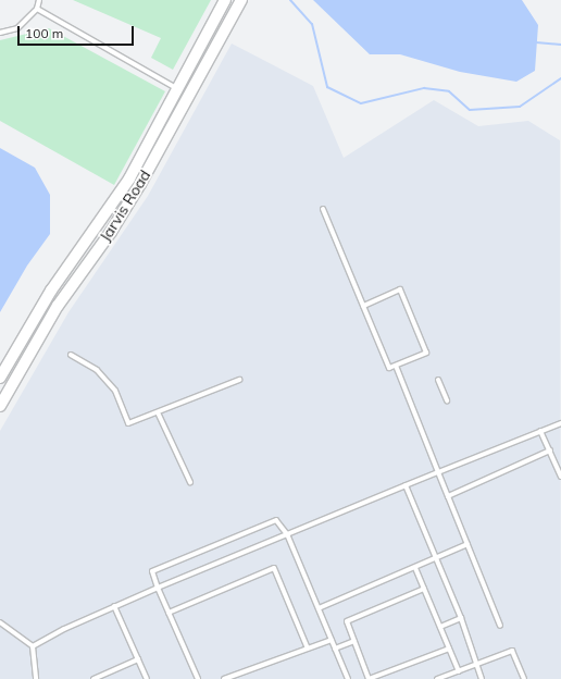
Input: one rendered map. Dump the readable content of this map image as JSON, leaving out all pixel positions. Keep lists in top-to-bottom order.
{
  "streets": {
    "street": ["Jarvis Road"]
  },
  "scale_bar": "100 m"
}
